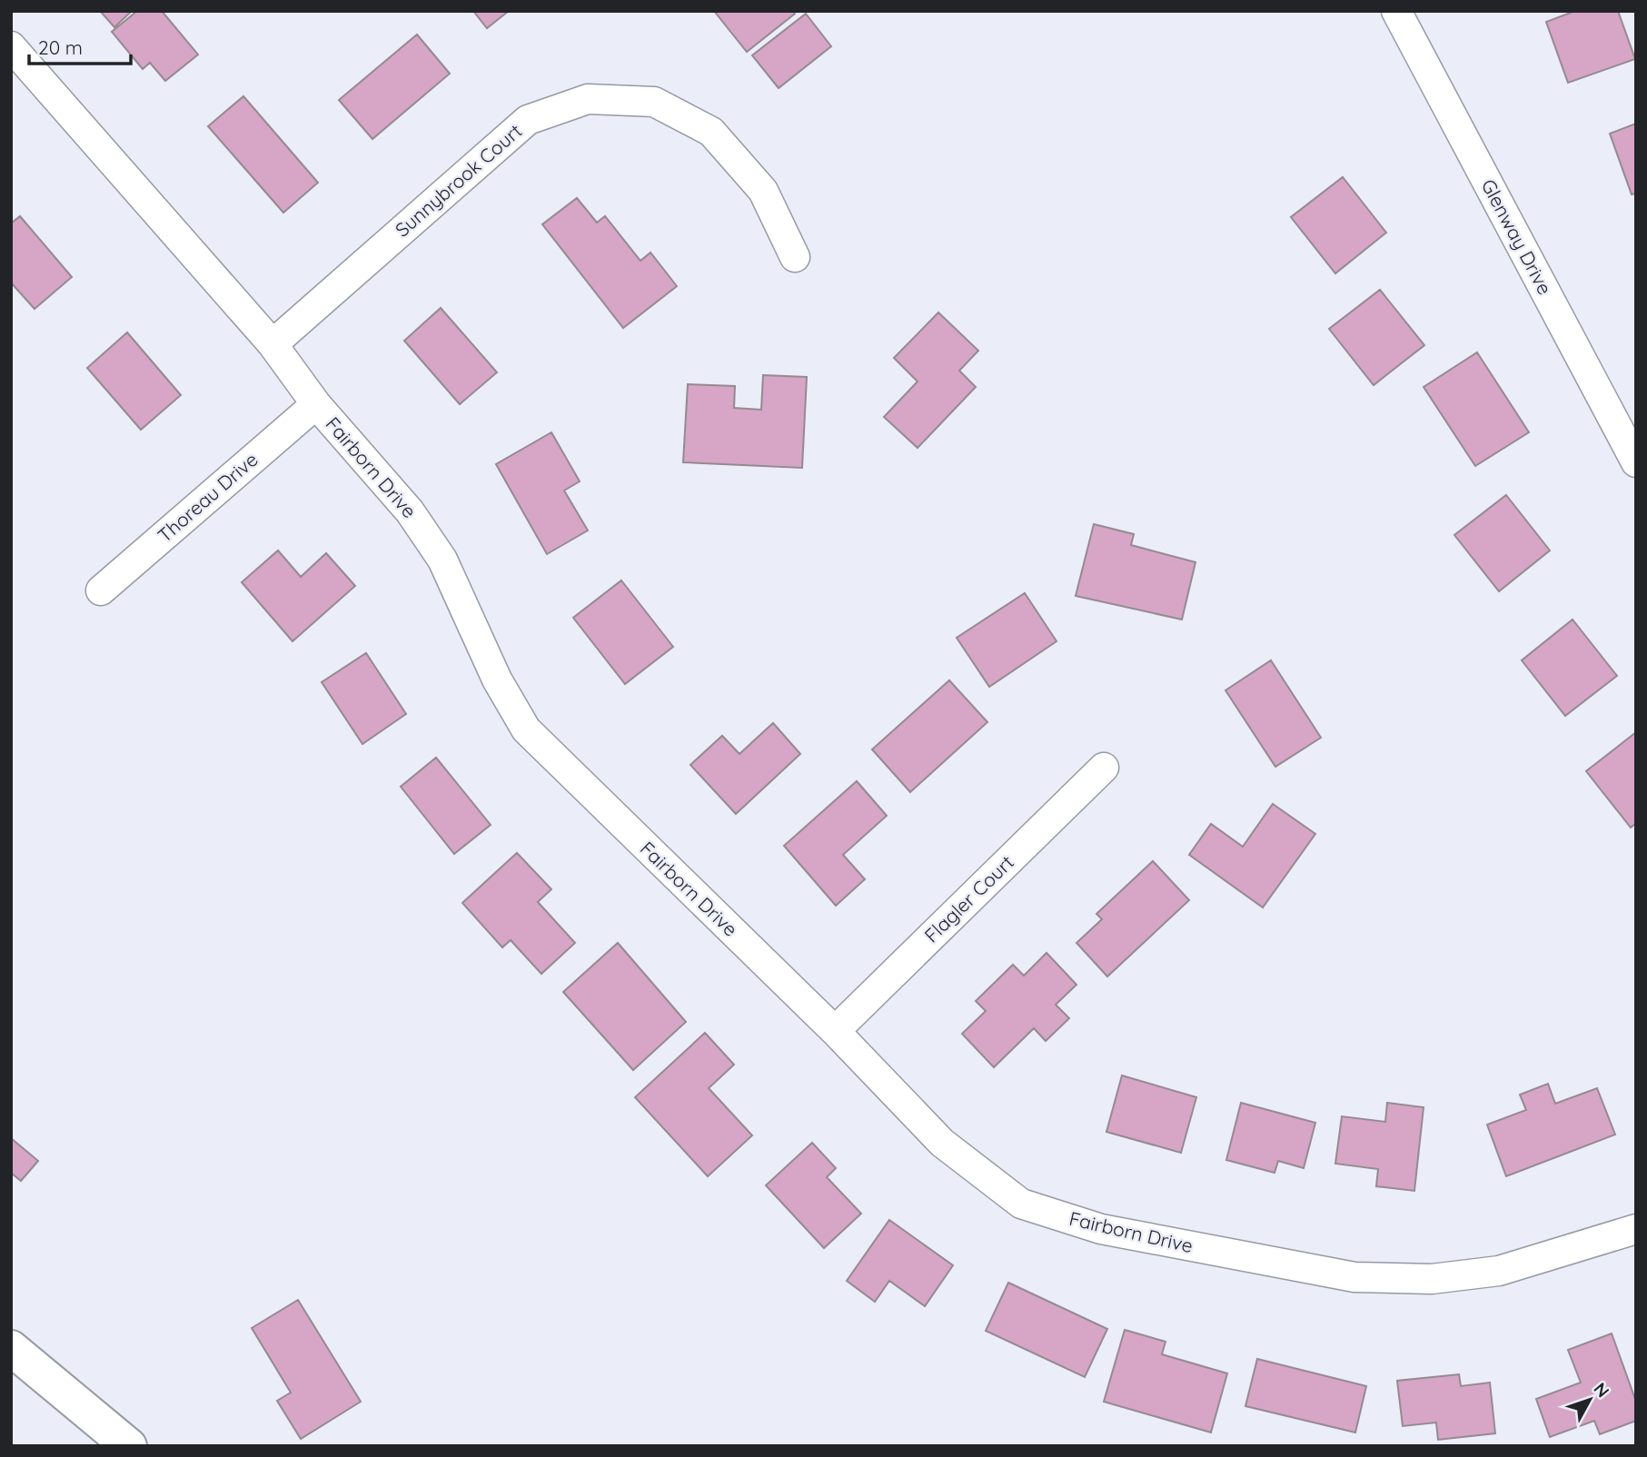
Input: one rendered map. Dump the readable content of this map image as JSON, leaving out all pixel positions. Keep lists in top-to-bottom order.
{
  "streets": {
    "street": [
      "Sunnybrook Court",
      "Glenway Drive",
      "Fairborn Drive",
      "Thoreau Drive",
      "Flagler Court"
    ]
  },
  "crossings": [
    ["Sunnybrook Court", "Fairborn Drive"],
    ["Fairborn Drive", "Thoreau Drive"],
    ["Fairborn Drive", "Flagler Court"]
  ],
  "scale_bar": "20 m",
  "north": "top right"
}
